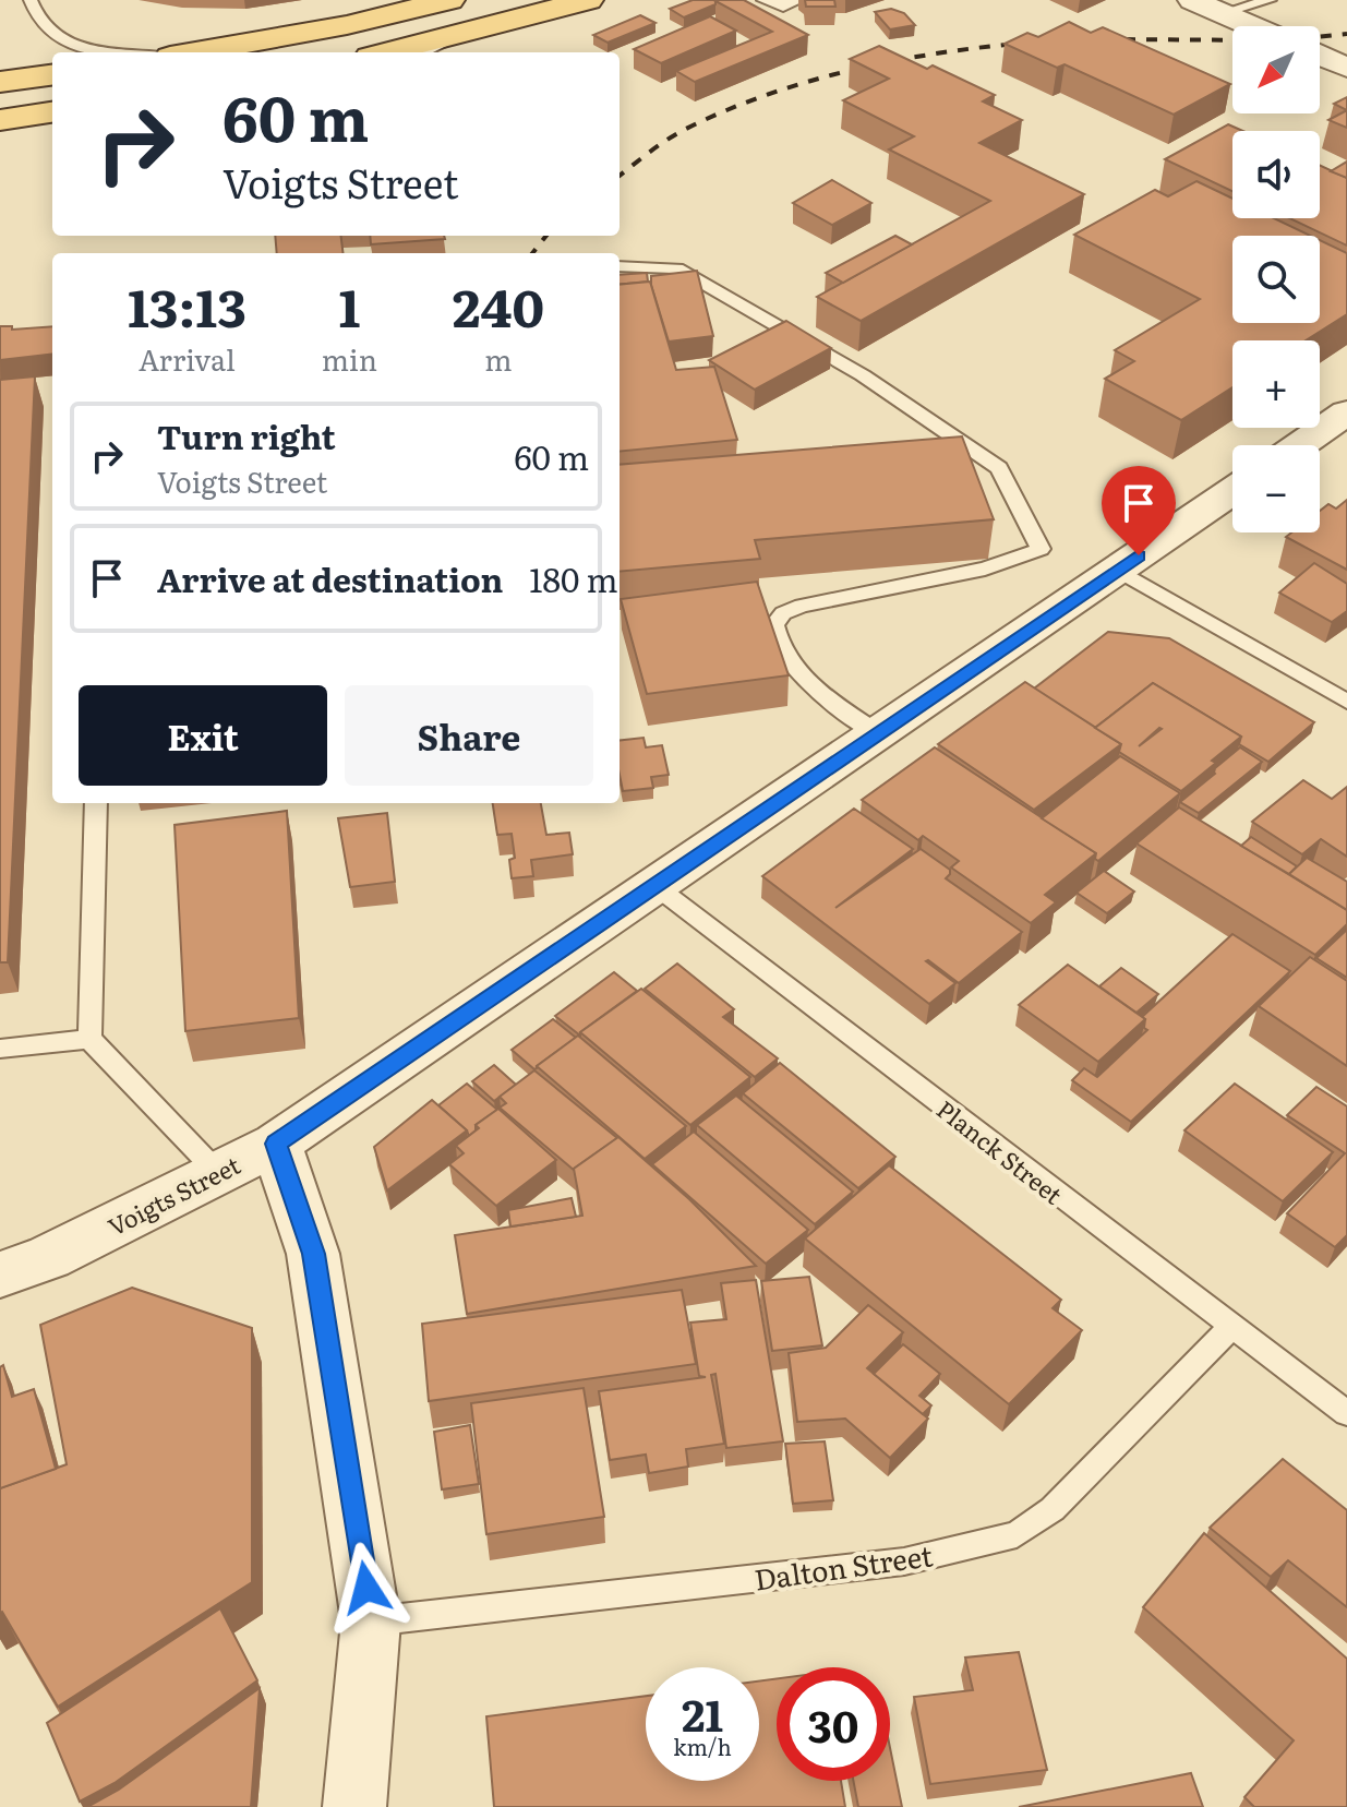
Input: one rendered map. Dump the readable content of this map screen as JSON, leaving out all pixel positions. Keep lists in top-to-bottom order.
{
  "streets": {
    "street": ["Voigts Street"],
    "lane": ["Planck Street", "Dalton Street"]
  },
  "crossings": [
    ["Planck Street", "Voigts Street"],
    ["Planck Street", "Dalton Street"]
  ],
  "north": "bottom left",
  "page": {
    "map_buttons": ["+", "−"],
    "turn": ["60 m", "Voigts Street"],
    "eta": [
      "13:13",
      "Arrival",
      "1",
      "min",
      "240",
      "m"
    ],
    "list": [
      {
        "name": "Turn right",
        "note": "Voigts Street",
        "value": "60 m"
      },
      {
        "name": "Arrive at destination",
        "value": "180 m"
      }
    ],
    "buttons": ["Exit", "Share"],
    "speed": "21 km/h",
    "limit": "30"
  }
}
